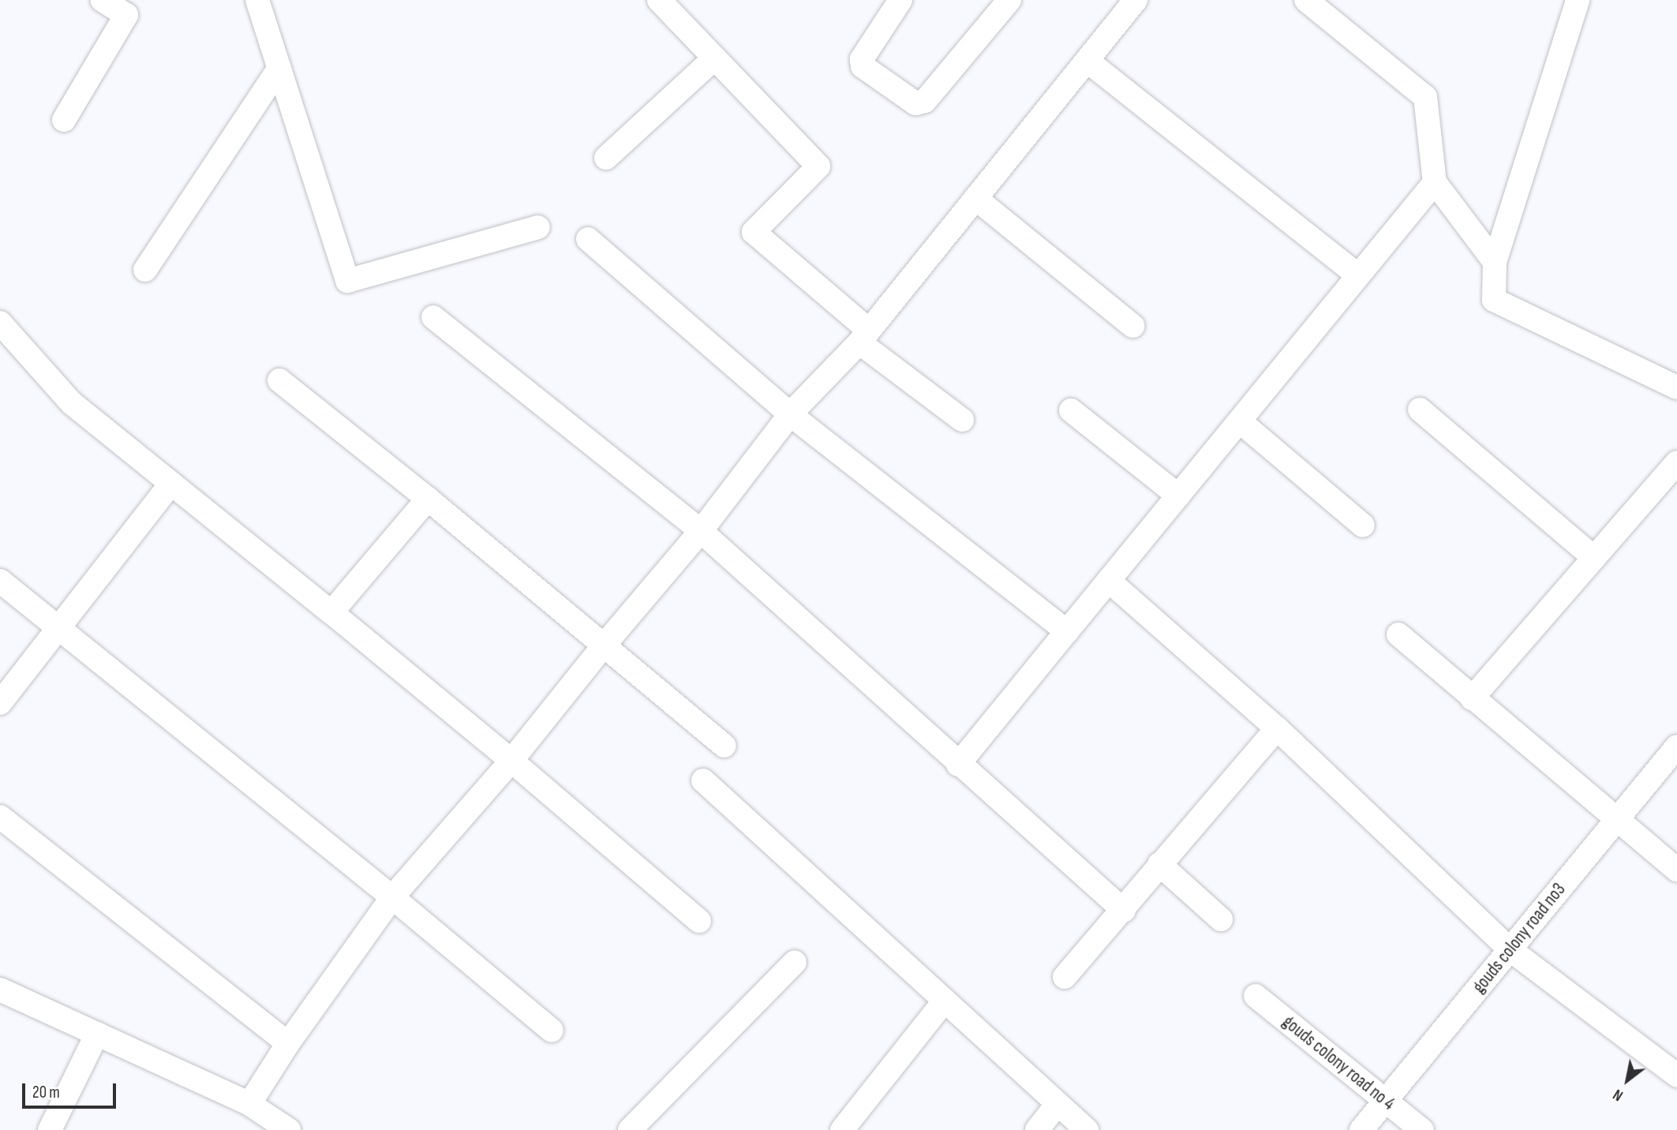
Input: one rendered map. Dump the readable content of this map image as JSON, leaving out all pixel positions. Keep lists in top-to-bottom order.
{
  "streets": {
    "street": ["gouds colony road no3", "gouds colony road no 4"]
  },
  "crossings": [
    ["gouds colony road no3", "gouds colony road no 4"]
  ],
  "scale_bar": "20 m",
  "north": "bottom left"
}
